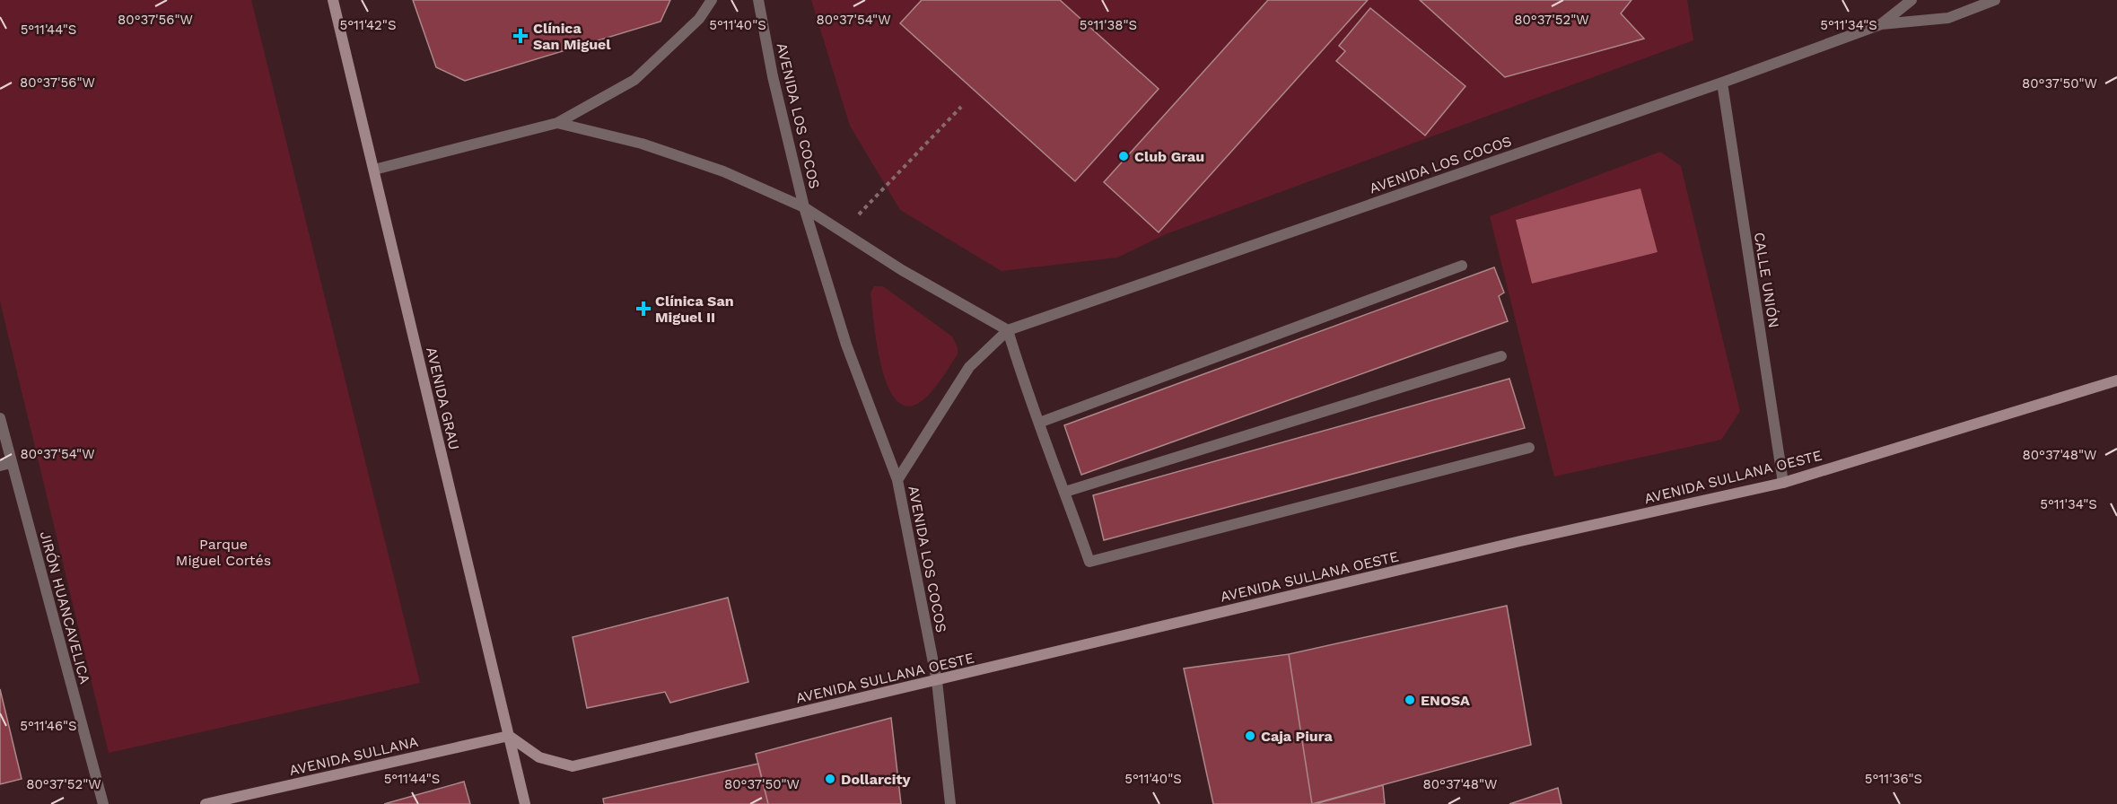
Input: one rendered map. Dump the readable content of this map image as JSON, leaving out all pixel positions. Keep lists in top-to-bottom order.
{
  "streets": {
    "street": [
      "AVENIDA LOS COCOS",
      "CALLE UNIÓN",
      "AVENIDA GRAU",
      "AVENIDA SULLANA OESTE",
      "JIRÓN HUANCAVELICA",
      "AVENIDA SULLANA"
    ]
  },
  "crossings": [
    ["AVENIDA LOS COCOS", "CALLE UNIÓN"],
    ["AVENIDA LOS COCOS", "AVENIDA GRAU"],
    ["AVENIDA LOS COCOS", "AVENIDA SULLANA OESTE"],
    ["CALLE UNIÓN", "AVENIDA SULLANA OESTE"],
    ["AVENIDA GRAU", "AVENIDA SULLANA OESTE"],
    ["AVENIDA GRAU", "AVENIDA SULLANA"],
    ["AVENIDA SULLANA OESTE", "AVENIDA SULLANA"]
  ],
  "parks": ["Parque Miguel Cortés"],
  "places": {
    "health": ["Clínica San Miguel", "Clínica San Miguel II"],
    "other": [
      "Club Grau",
      "ENOSA",
      "Caja Piura",
      "Dollarcity"
    ]
  },
  "coordinates": [
    "80°37'56\"W",
    "80°37'54\"W",
    "80°37'52\"W",
    "5°11'42\"S",
    "5°11'40\"S",
    "5°11'38\"S",
    "5°11'34\"S",
    "5°11'44\"S",
    "80°37'50\"W",
    "80°37'48\"W",
    "5°11'46\"S",
    "5°11'36\"S"
  ]
}
